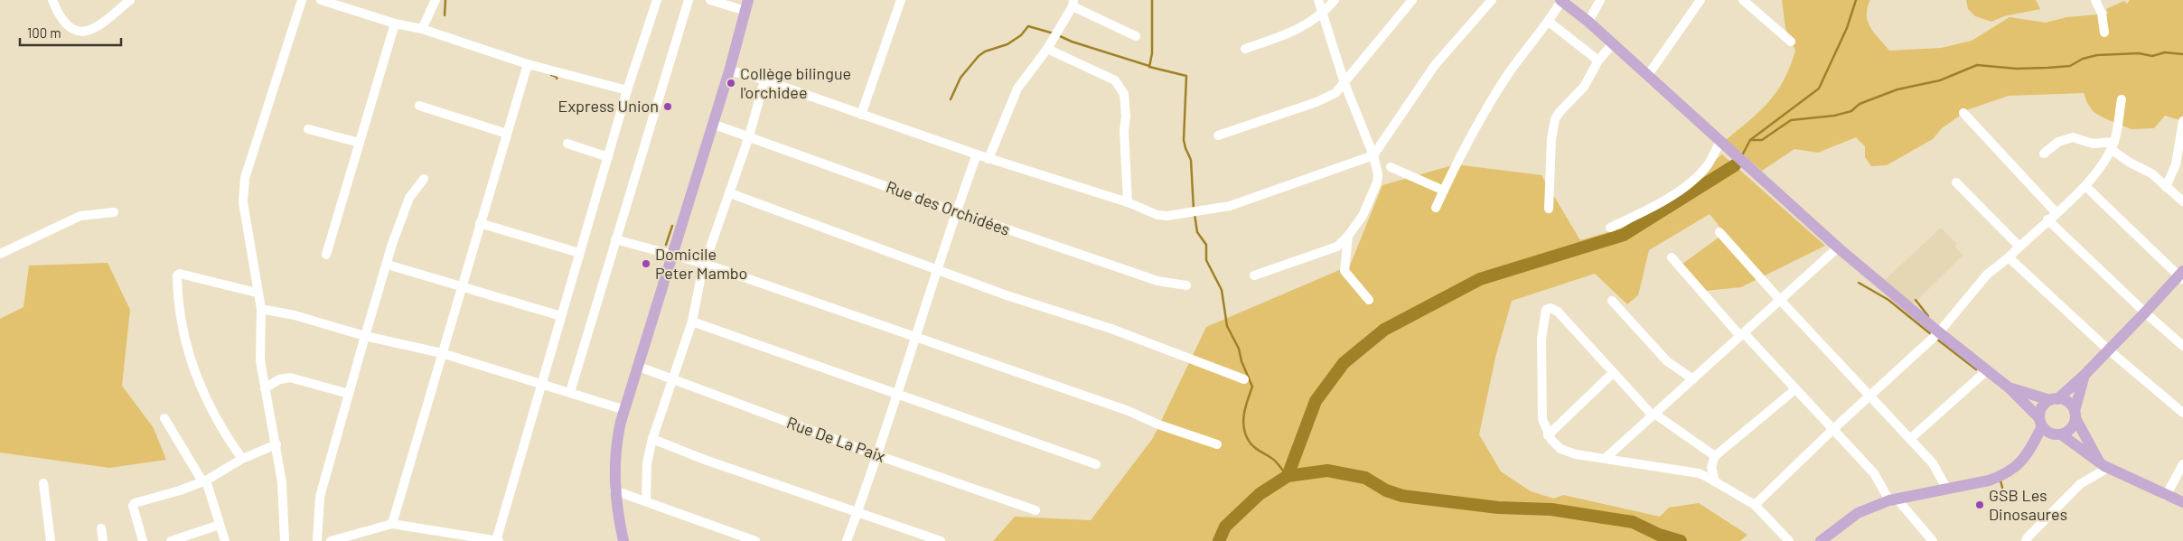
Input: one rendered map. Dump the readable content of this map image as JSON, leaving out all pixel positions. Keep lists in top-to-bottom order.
{
  "streets": {
    "street": ["Rue des Orchidées", "Rue De La Paix"]
  },
  "places": [
    "Collège bilingue l'orchidee",
    "Express Union",
    "Domicile Peter Mambo",
    "GSB Les Dinosaures"
  ],
  "scale_bar": "100 m"
}
